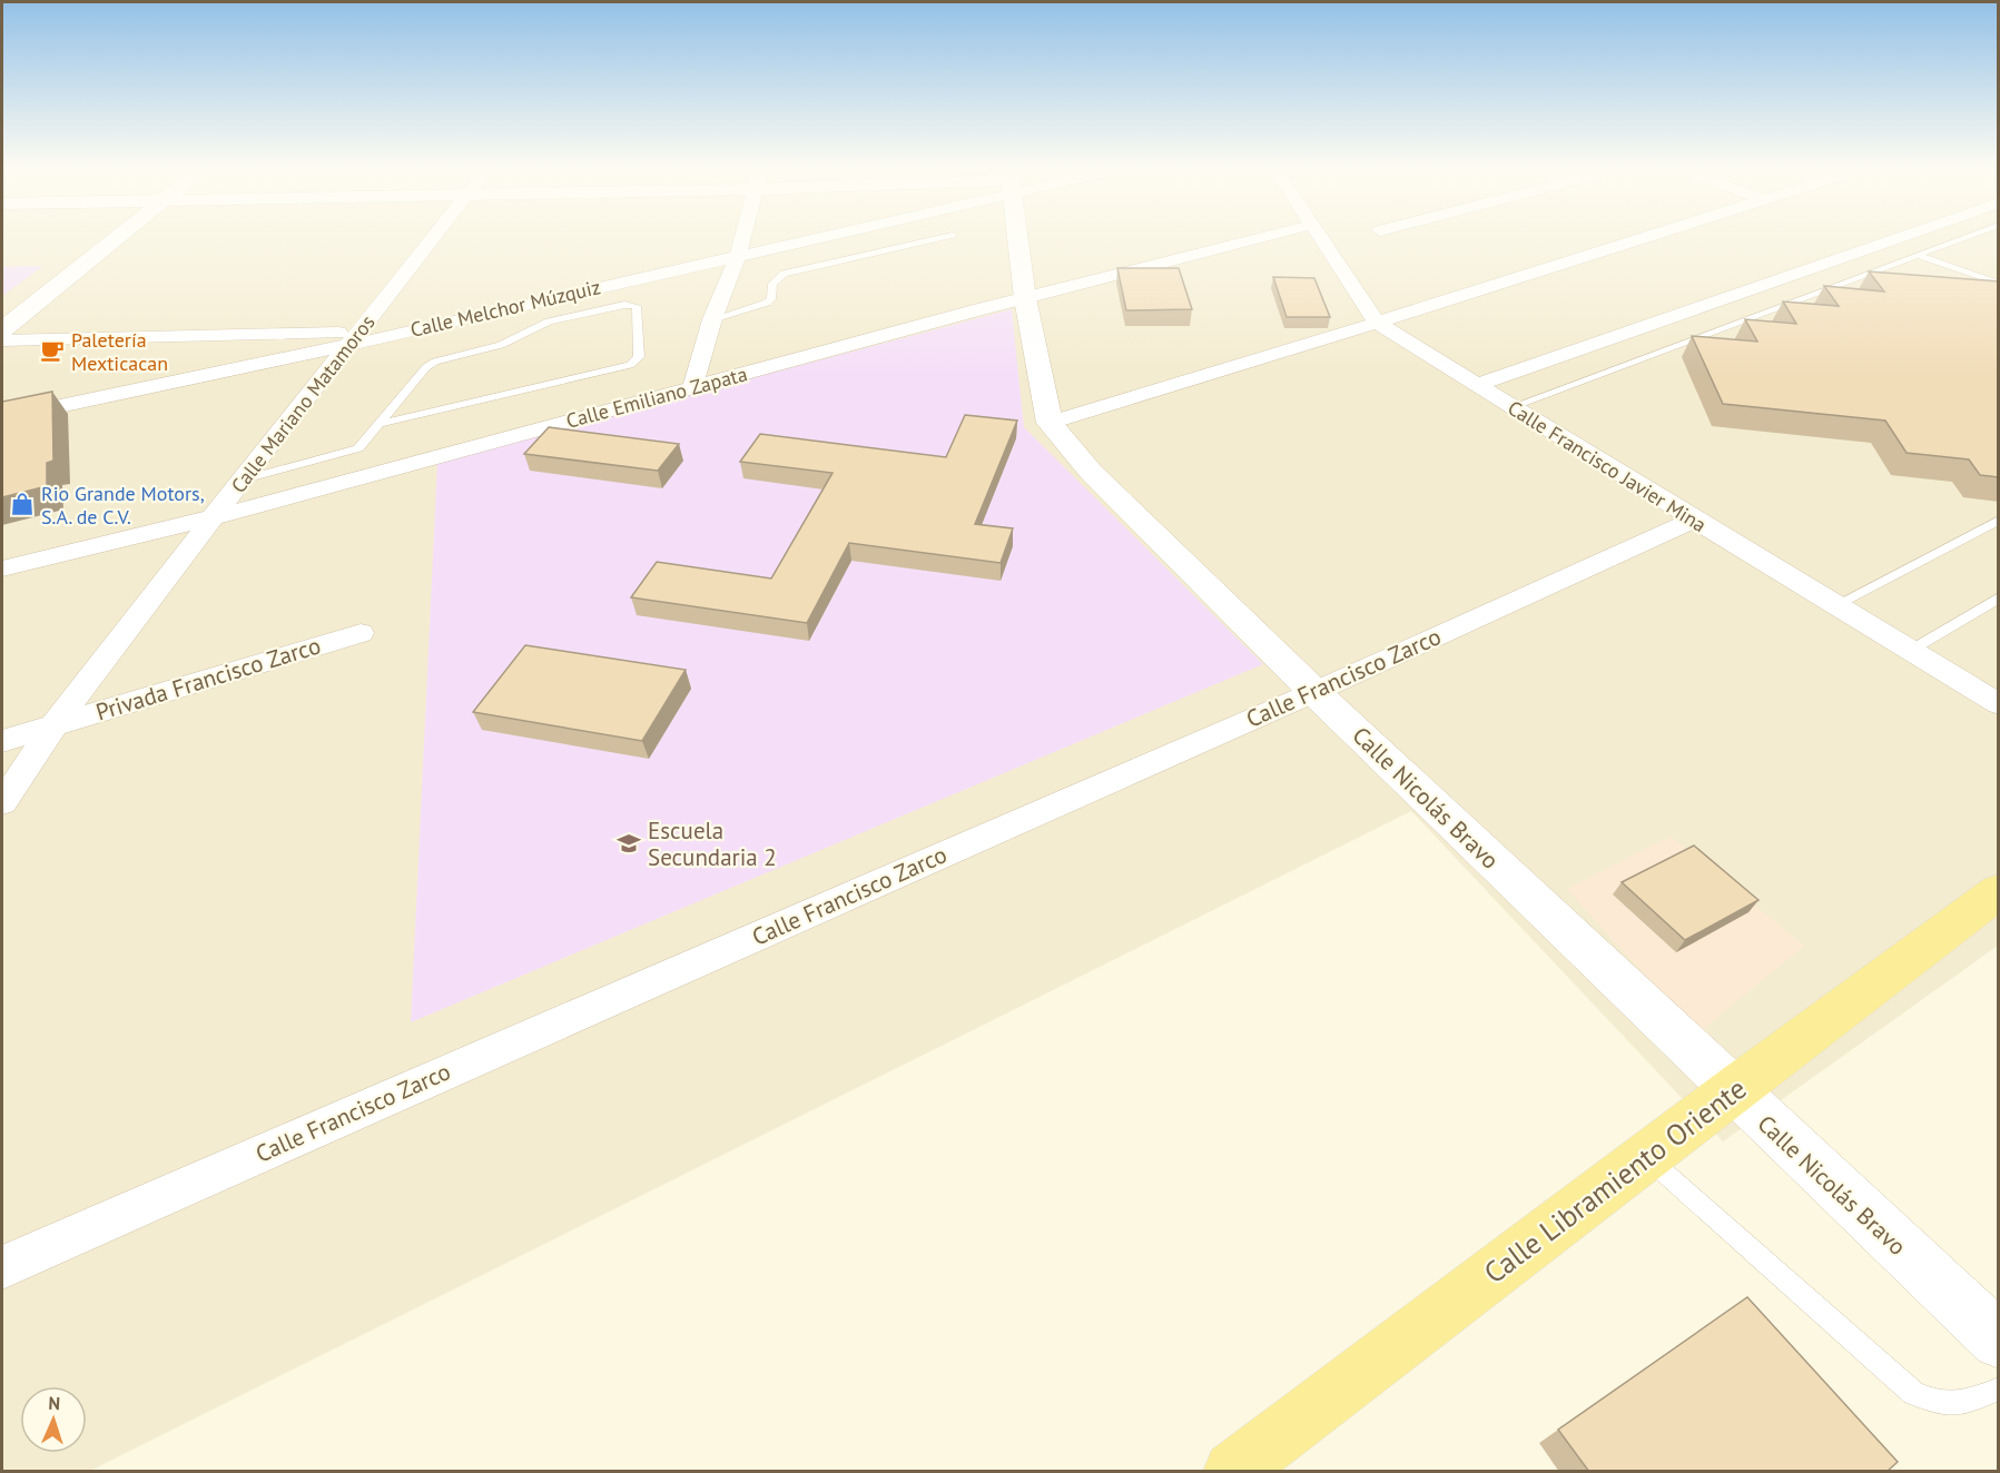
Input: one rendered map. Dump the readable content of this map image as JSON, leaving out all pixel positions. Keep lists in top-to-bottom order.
{
  "streets": {
    "main road": ["Calle Libramiento Oriente"],
    "street": [
      "Calle Melchor Múzquiz",
      "Calle Emiliano Zapata",
      "Calle Mariano Matamoros",
      "Calle Francisco Javier Mina",
      "Calle Francisco Zarco",
      "Privada Francisco Zarco",
      "Calle Nicolás Bravo"
    ]
  },
  "crossings": [
    ["Calle Melchor Múzquiz", "Calle Mariano Matamoros"],
    ["Calle Emiliano Zapata", "Calle Mariano Matamoros"],
    ["Calle Emiliano Zapata", "Calle Nicolás Bravo"],
    ["Calle Mariano Matamoros", "Privada Francisco Zarco"],
    ["Calle Francisco Javier Mina", "Calle Francisco Zarco"],
    ["Calle Francisco Zarco", "Calle Nicolás Bravo"],
    ["Calle Nicolás Bravo", "Calle Libramiento Oriente"]
  ],
  "places": {
    "cafe": ["Paletería Mexticacan"],
    "shop": ["Rio Grande Motors, S.A. de C.V."],
    "school or university": ["Escuela Secundaria 2"]
  },
  "north": "top"
}
